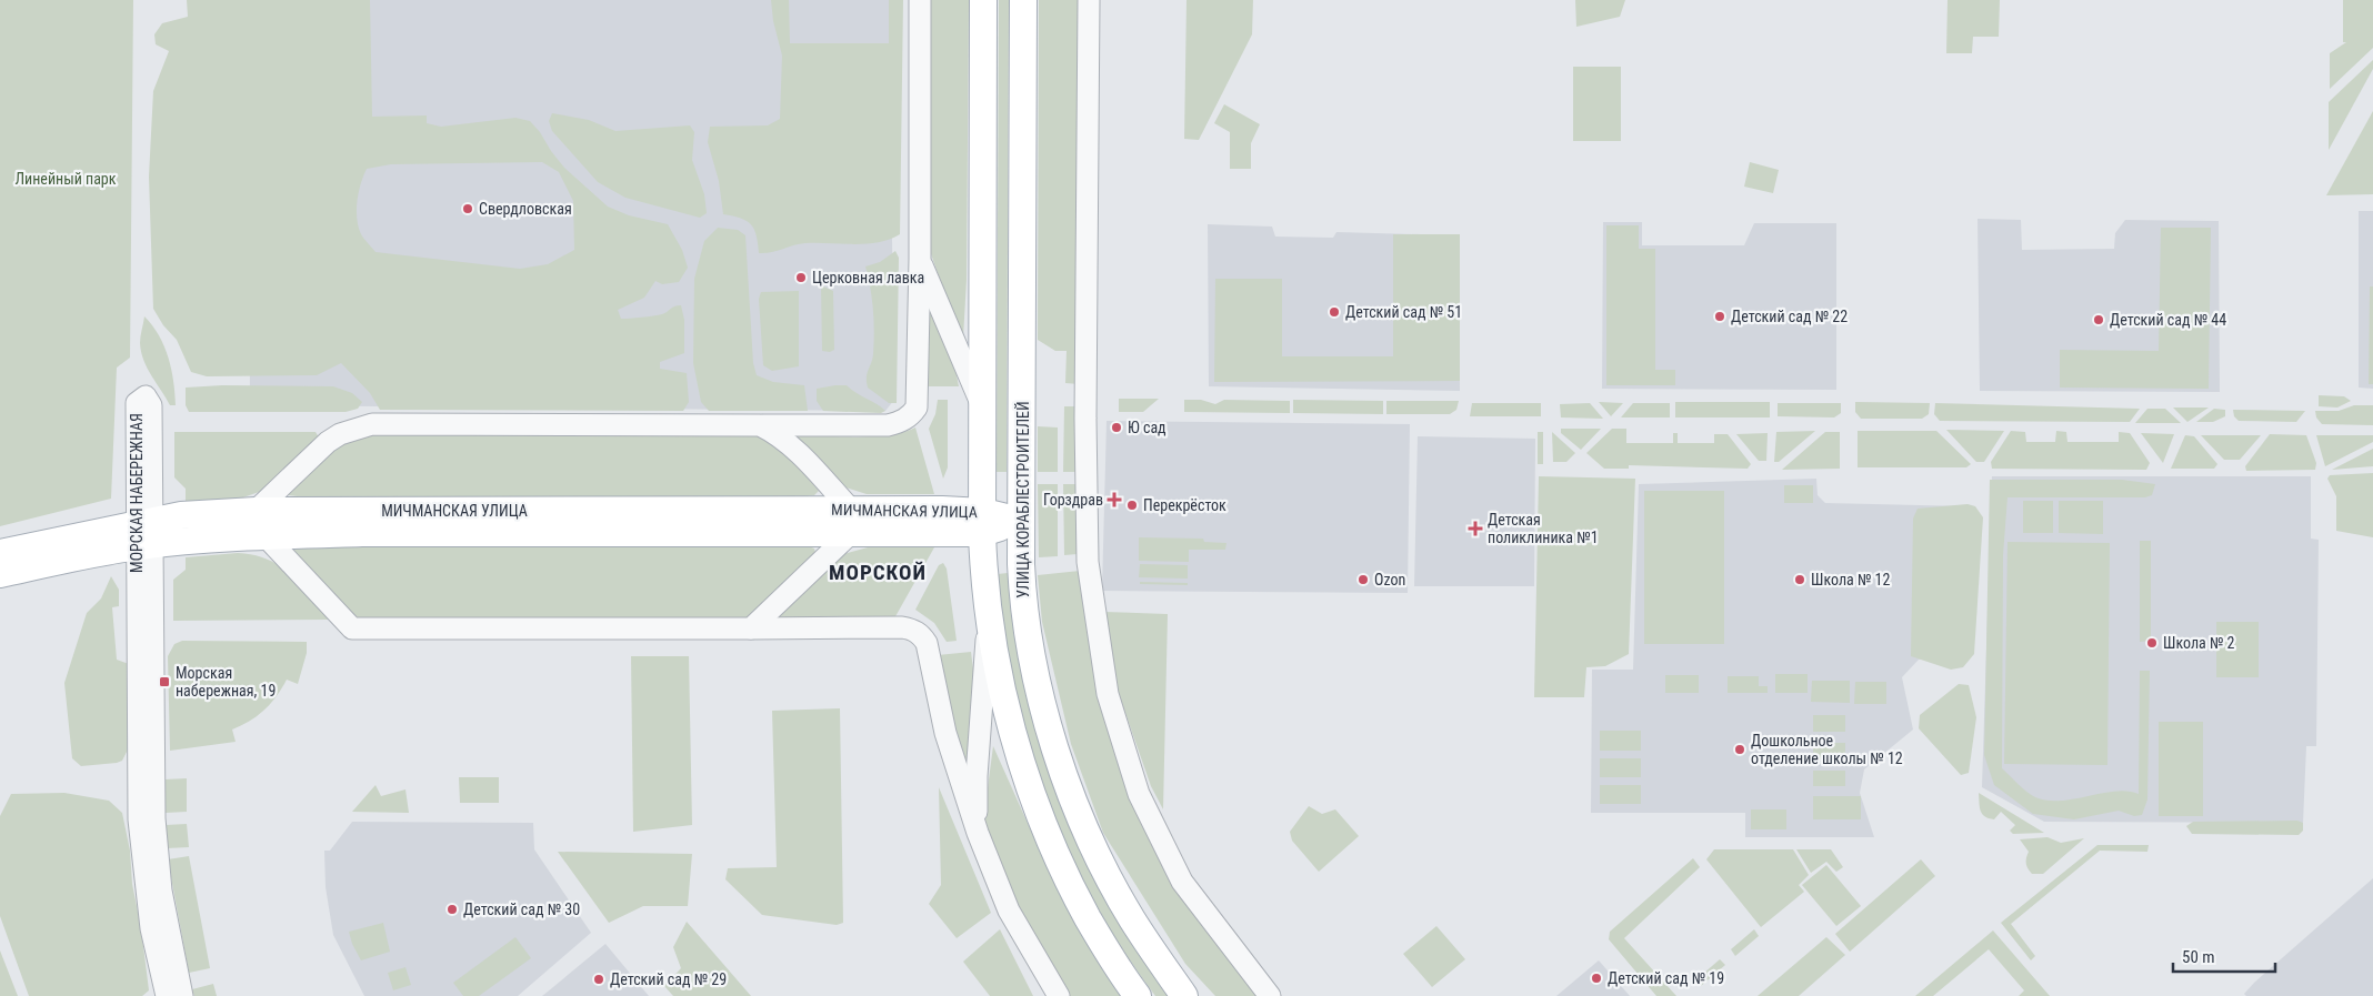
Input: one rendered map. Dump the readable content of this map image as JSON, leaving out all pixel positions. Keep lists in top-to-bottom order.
{
  "streets": {
    "main road": ["УЛИЦА КОРАБЛЕСТРОИТЕЛЕЙ", "МИЧМАНСКАЯ УЛИЦА"],
    "street": ["МОРСКАЯ НАБЕРЕЖНАЯ"]
  },
  "crossings": [
    ["МОРСКАЯ НАБЕРЕЖНАЯ", "МИЧМАНСКАЯ УЛИЦА"],
    ["УЛИЦА КОРАБЛЕСТРОИТЕЛЕЙ", "МИЧМАНСКАЯ УЛИЦА"]
  ],
  "districts": ["МОРСКОЙ"],
  "parks": ["Линейный парк"],
  "places": {
    "other": [
      "Свердловская",
      "Церковная лавка",
      "Детский сад № 51",
      "Детский сад № 22",
      "Детский сад № 44",
      "Ю сад",
      "Перекрёсток",
      "Ozon",
      "Школа № 12",
      "Школа № 2",
      "Дошкольное отделение школы № 12",
      "Детский сад № 30",
      "Детский сад № 19",
      "Детский сад № 29"
    ],
    "health": ["Горздрав", "Детская поликлиника №1"],
    "transit": ["Морская набережная, 19"]
  },
  "scale_bar": "50 m"
}
